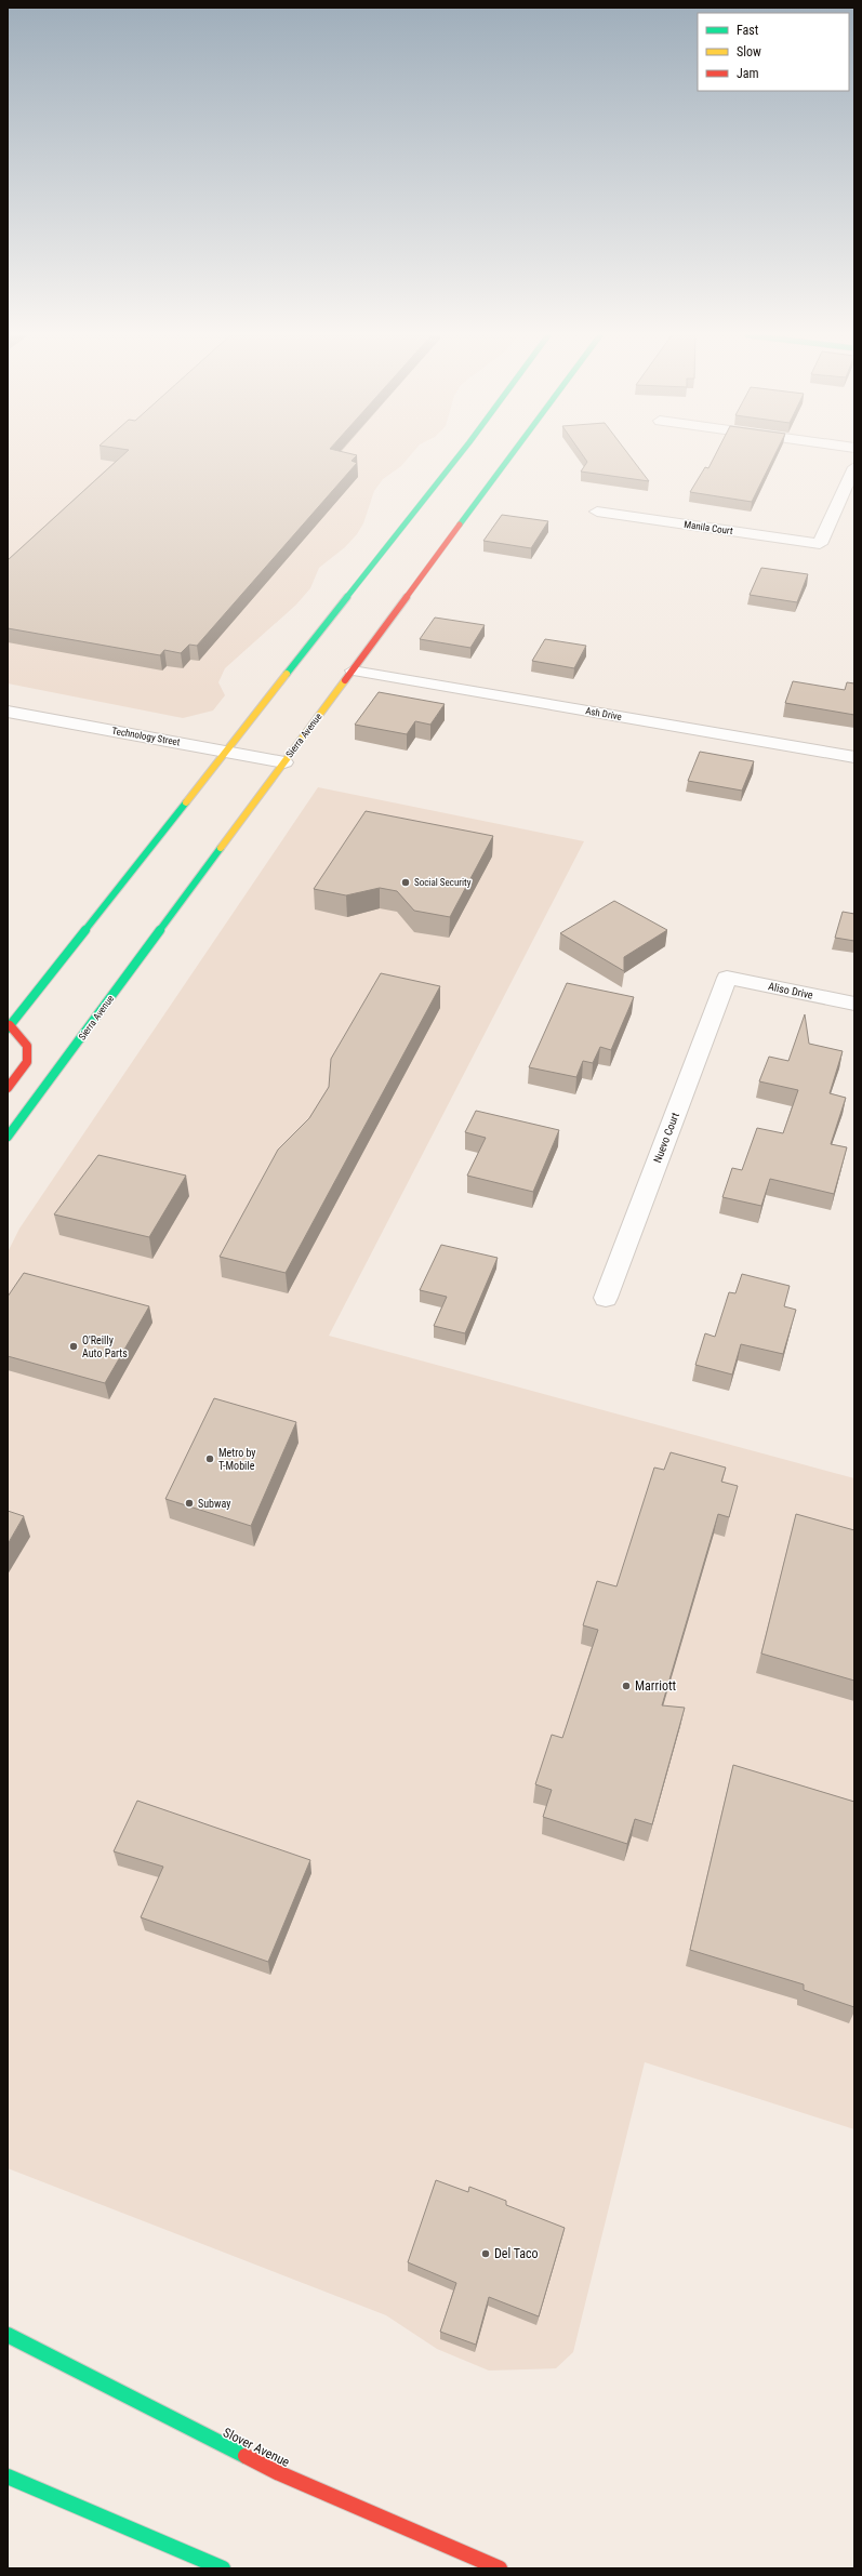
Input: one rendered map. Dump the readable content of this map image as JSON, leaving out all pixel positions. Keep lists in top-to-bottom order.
{
  "streets": {
    "main road": ["Sierra Avenue", "Slover Avenue"],
    "street": [
      "Manila Court",
      "Ash Drive",
      "Technology Street",
      "Aliso Drive",
      "Nuevo Court"
    ]
  },
  "crossings": [
    ["Ash Drive", "Sierra Avenue"],
    ["Sierra Avenue", "Technology Street"],
    ["Aliso Drive", "Nuevo Court"]
  ],
  "places": [
    "Social Security",
    "O'Reilly Auto Parts",
    "Metro by T-Mobile",
    "Subway",
    "Marriott",
    "Del Taco"
  ],
  "legend": ["Fast", "Slow", "Jam"]
}
